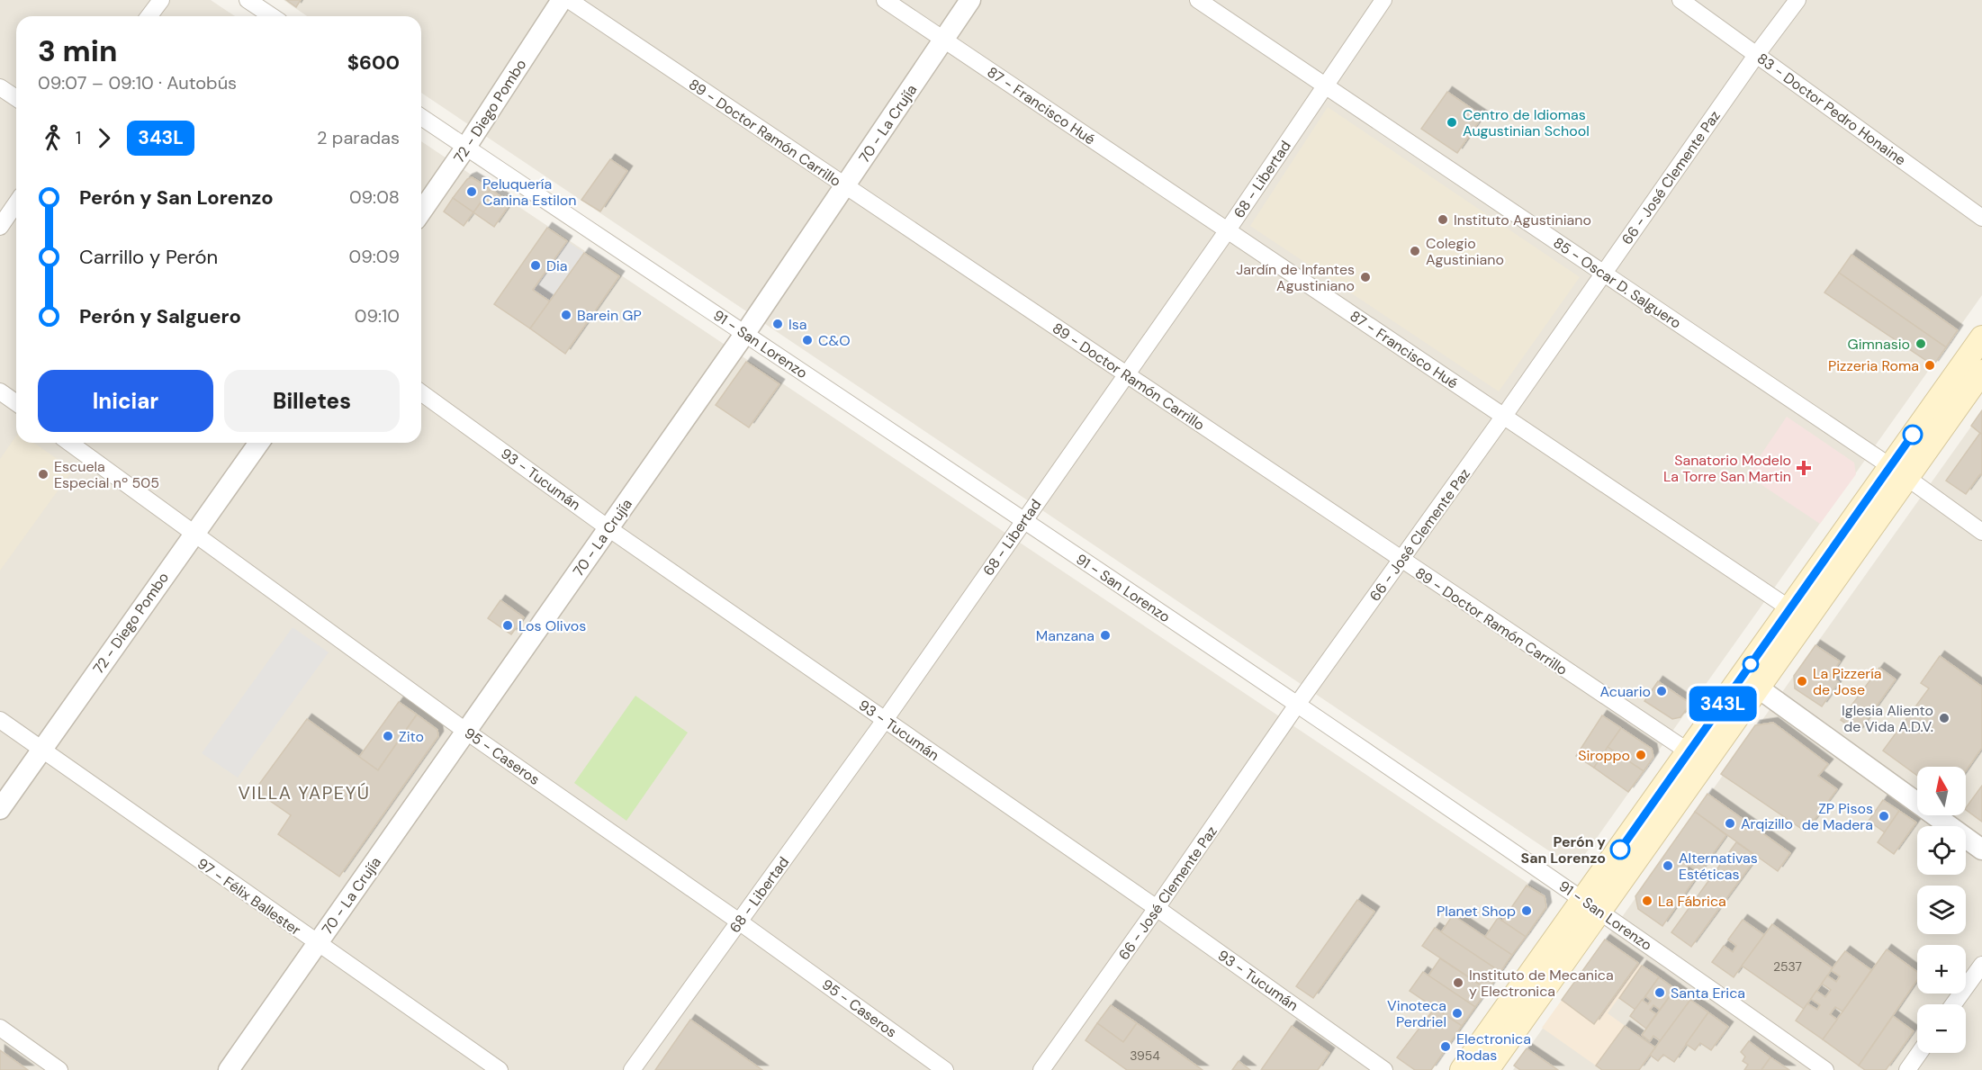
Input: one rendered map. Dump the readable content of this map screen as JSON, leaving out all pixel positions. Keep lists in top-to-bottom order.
{
  "streets": {
    "street": [
      "87 - Francisco Hué",
      "83 - Doctor Pedro Honaine",
      "72 - Diego Pombo",
      "70 - La Crujía",
      "89 - Doctor Ramón Carrillo",
      "66 - José Clemente Paz",
      "68 - Libertad",
      "85 - Oscar D. Salguero",
      "91 - San Lorenzo",
      "93 - Tucumán",
      "95 - Caseros",
      "97 - Félix Ballester"
    ]
  },
  "crossings": [
    ["87 - Francisco Hué", "70 - La Crujía"],
    ["87 - Francisco Hué", "66 - José Clemente Paz"],
    ["87 - Francisco Hué", "68 - Libertad"],
    ["83 - Doctor Pedro Honaine", "66 - José Clemente Paz"],
    ["72 - Diego Pombo", "91 - San Lorenzo"],
    ["72 - Diego Pombo", "95 - Caseros"],
    ["72 - Diego Pombo", "97 - Félix Ballester"],
    ["70 - La Crujía", "89 - Doctor Ramón Carrillo"],
    ["70 - La Crujía", "91 - San Lorenzo"],
    ["70 - La Crujía", "93 - Tucumán"],
    ["70 - La Crujía", "95 - Caseros"],
    ["70 - La Crujía", "97 - Félix Ballester"],
    ["89 - Doctor Ramón Carrillo", "66 - José Clemente Paz"],
    ["89 - Doctor Ramón Carrillo", "68 - Libertad"],
    ["66 - José Clemente Paz", "85 - Oscar D. Salguero"],
    ["66 - José Clemente Paz", "91 - San Lorenzo"],
    ["66 - José Clemente Paz", "93 - Tucumán"],
    ["68 - Libertad", "85 - Oscar D. Salguero"],
    ["68 - Libertad", "91 - San Lorenzo"],
    ["68 - Libertad", "93 - Tucumán"],
    ["68 - Libertad", "95 - Caseros"]
  ],
  "districts": ["VILLA YAPEYÚ"],
  "places": {
    "other": [
      "Centro de Idiomas Augustinian School",
      "Peluquería Canina Estilon",
      "Instituto Agustiniano",
      "Colegio Agustiniano",
      "Dia",
      "Jardín de Infantes Agustiniano",
      "Barein GP",
      "Isa",
      "C&O",
      "Gimnasio",
      "Pizzeria Roma",
      "Escuela Especial nº 505",
      "Los Olivos",
      "Manzana",
      "La Pizzería de Jose",
      "Acuario",
      "Iglesia Aliento de Vida A.D.V.",
      "Zito",
      "Siroppo",
      "ZP Pisos de Madera",
      "Arqizillo",
      "Perón y San Lorenzo",
      "Alternativas Estéticas",
      "La Fábrica",
      "Planet Shop",
      "Instituto de Mecanica y Electronica",
      "Santa Erica",
      "Vinoteca Perdriel",
      "Electronica Rodas"
    ],
    "health": ["Sanatorio Modelo La Torre San Martin"]
  },
  "lines": ["bus line 343L"],
  "house_numbers": ["2537", "3954"],
  "north": "top",
  "page": {
    "on_map": "343L",
    "heading": ["3 min", "09:07 – 09:10 · Autobús", "$600"],
    "legs": ["1", "343L", "2 paradas"],
    "list": [
      {
        "name": "Perón y San Lorenzo",
        "value": "09:08"
      },
      {
        "name": "Carrillo y Perón",
        "value": "09:09"
      },
      {
        "name": "Perón y Salguero",
        "value": "09:10"
      }
    ],
    "buttons": ["Iniciar", "Billetes"],
    "map_buttons": ["+", "−"]
  }
}
